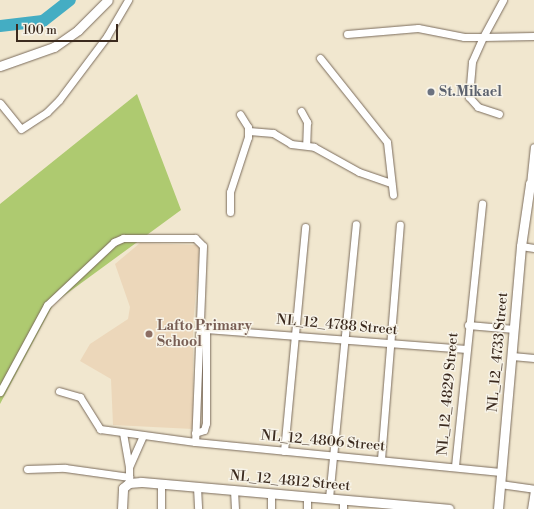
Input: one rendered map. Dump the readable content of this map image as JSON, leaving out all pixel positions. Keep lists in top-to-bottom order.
{
  "streets": {
    "street": [
      "NL_12_4788 Street",
      "NL_12_4733 Street",
      "NL_12_4829 Street",
      "NL_12_4806 Street",
      "NL_12_4812 Street"
    ]
  },
  "crossings": [
    ["NL_12_4788 Street", "NL_12_4829 Street"],
    ["NL_12_4733 Street", "NL_12_4829 Street"],
    ["NL_12_4733 Street", "NL_12_4806 Street"],
    ["NL_12_4829 Street", "NL_12_4806 Street"]
  ],
  "places": ["St.Mikael", "Lafto Primary School"],
  "scale_bar": "100 m"
}
